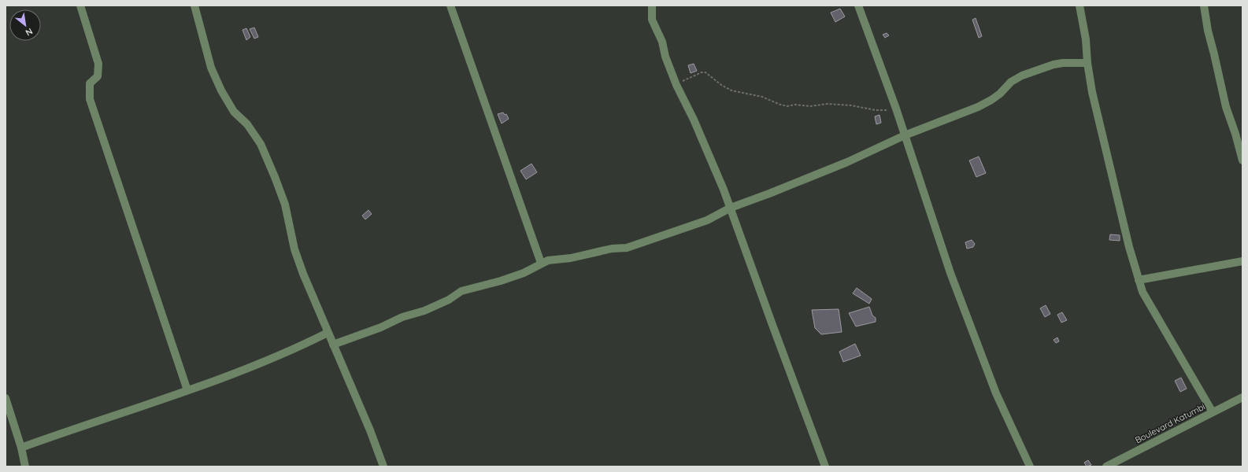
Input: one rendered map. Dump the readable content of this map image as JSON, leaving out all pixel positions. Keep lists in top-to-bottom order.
{
  "streets": {
    "street": ["Boulevard Katumbi"]
  },
  "north": "bottom right"
}
